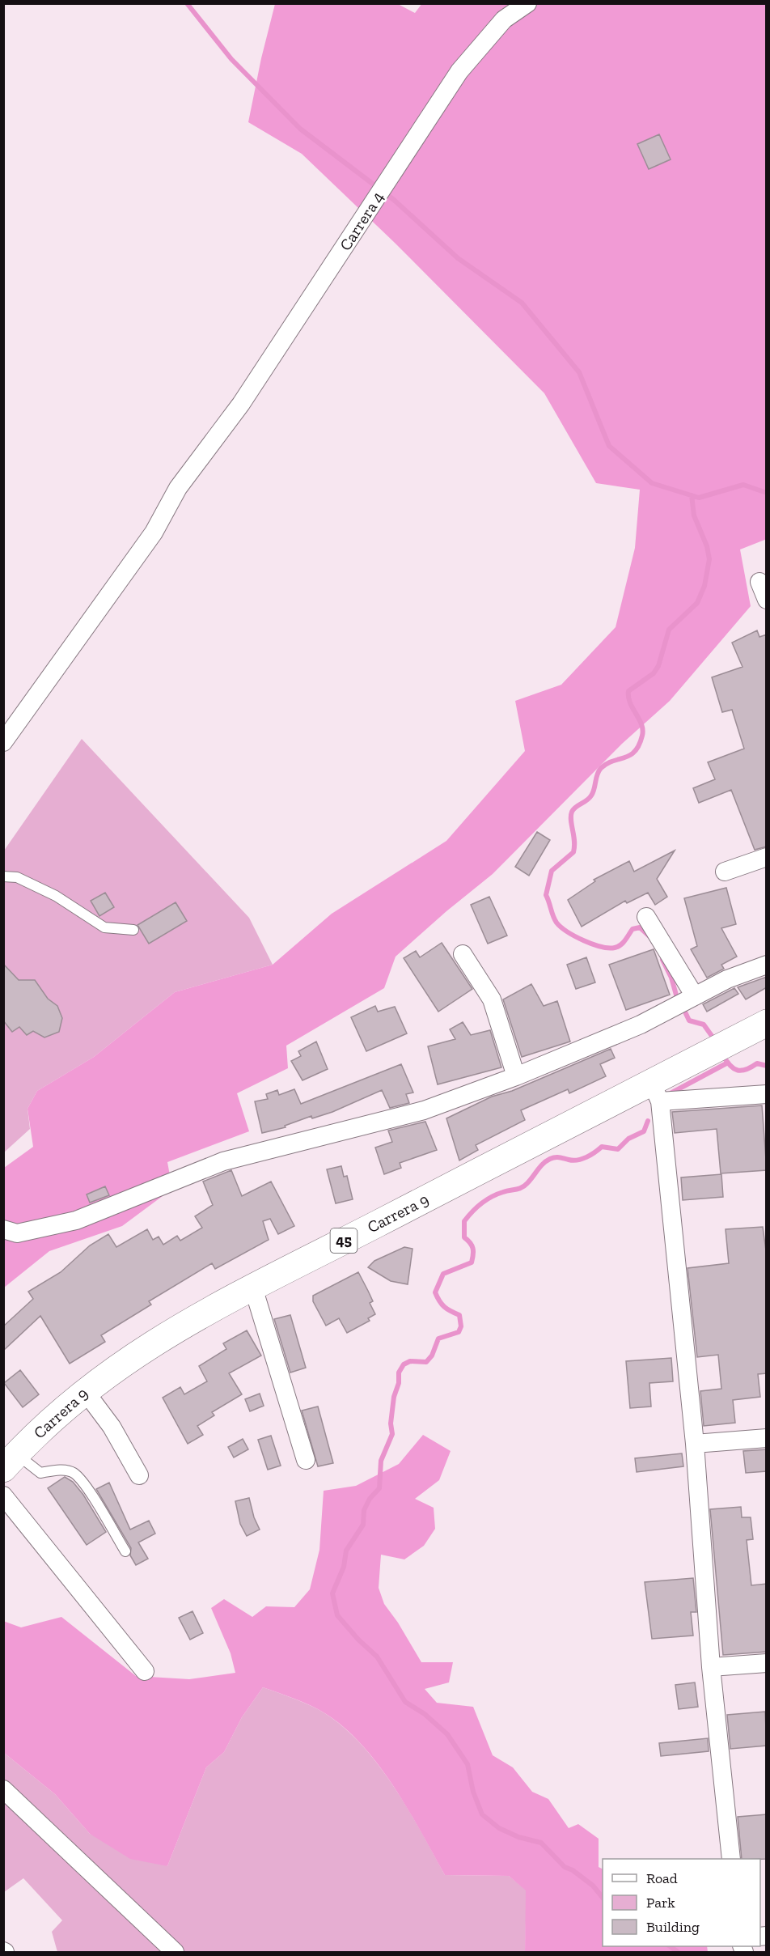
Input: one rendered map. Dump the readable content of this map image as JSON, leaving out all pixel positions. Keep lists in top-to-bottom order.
{
  "streets": {
    "highway": ["Carrera 9", "45"],
    "street": ["Carrera 4"]
  },
  "legend": ["Road", "Park", "Building"]
}
